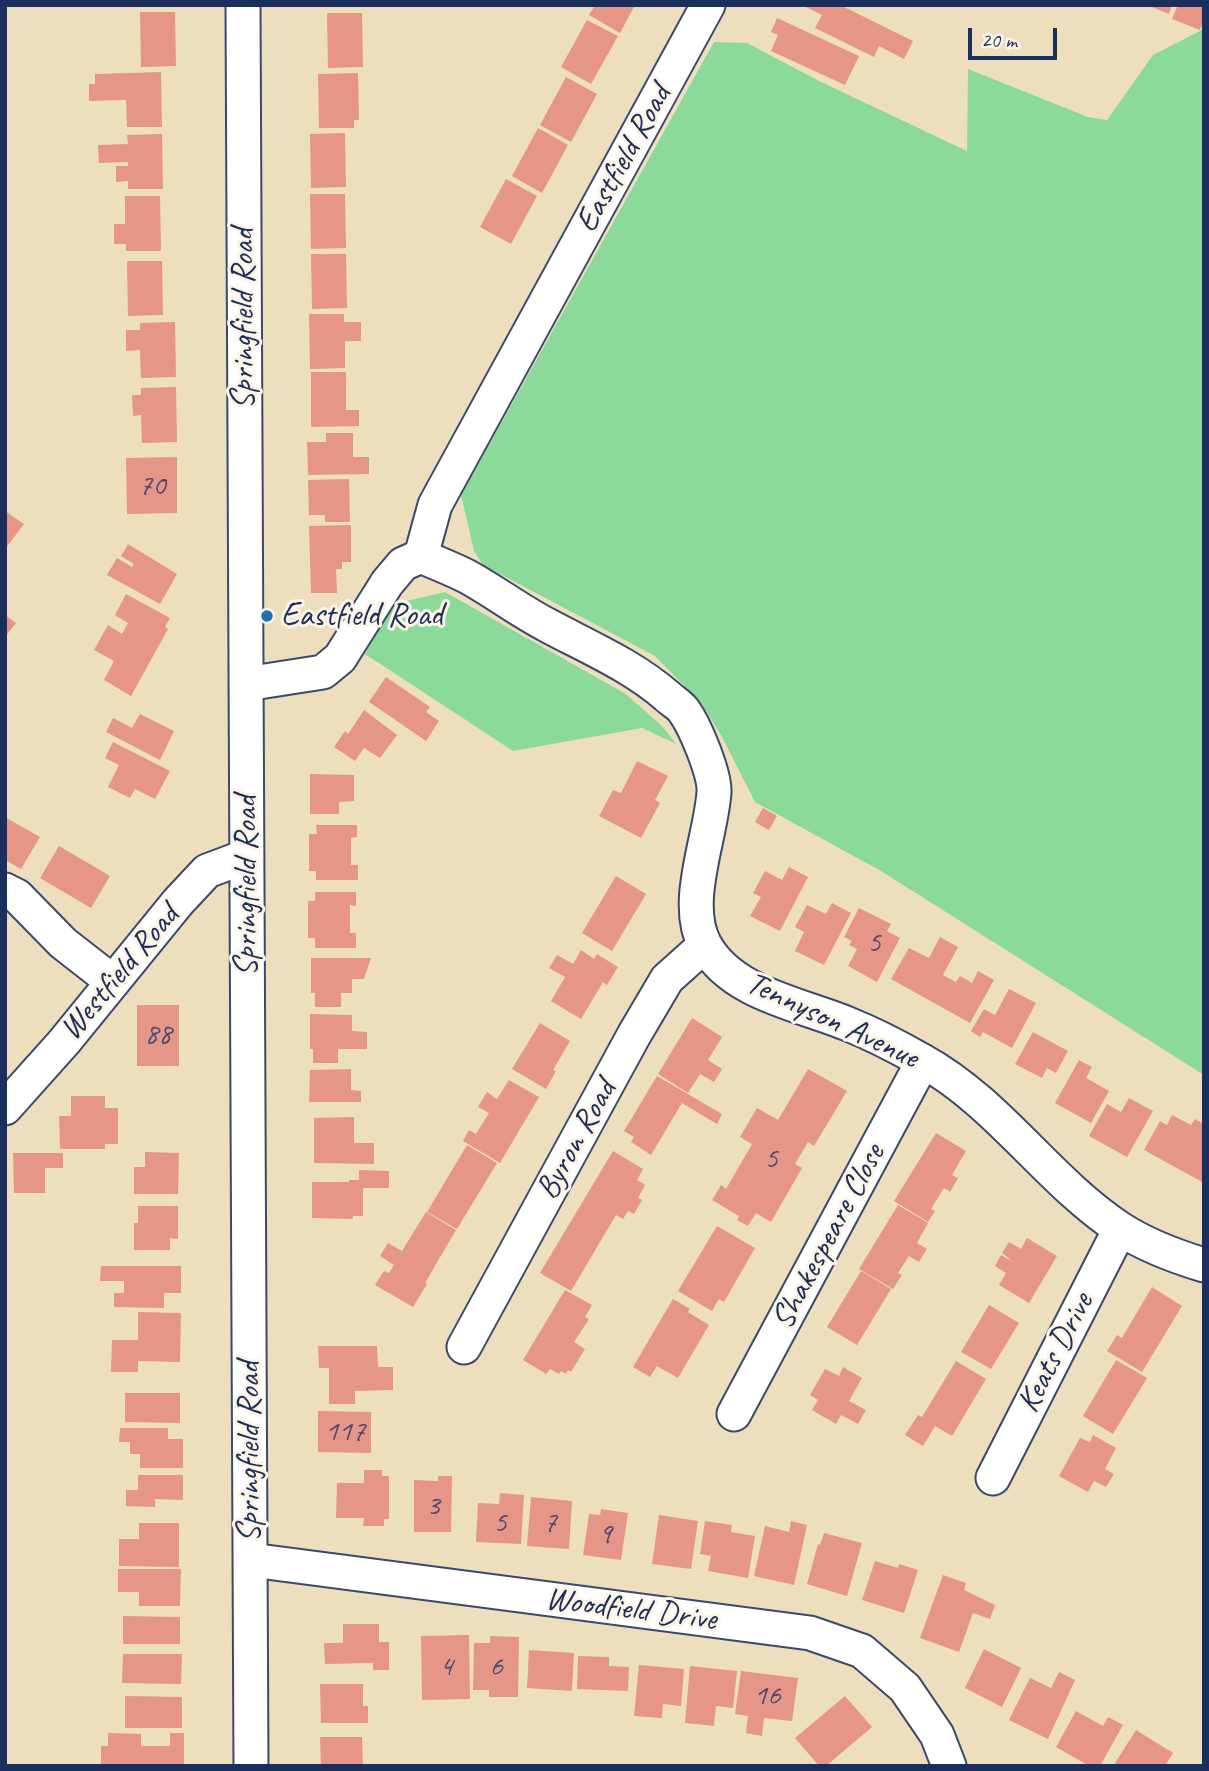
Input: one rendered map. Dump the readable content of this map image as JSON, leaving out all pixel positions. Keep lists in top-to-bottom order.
{
  "streets": {
    "street": [
      "Eastfield Road",
      "Springfield Road",
      "Westfield Road",
      "Tennyson Avenue",
      "Byron Road",
      "Shakespeare Close",
      "Keats Drive",
      "Woodfield Drive"
    ]
  },
  "crossings": [
    ["Eastfield Road", "Tennyson Avenue"],
    ["Springfield Road", "Westfield Road"],
    ["Springfield Road", "Woodfield Drive"],
    ["Tennyson Avenue", "Byron Road"],
    ["Tennyson Avenue", "Shakespeare Close"],
    ["Tennyson Avenue", "Keats Drive"]
  ],
  "places": ["Eastfield Road"],
  "house_numbers": [
    "70",
    "5",
    "88",
    "5",
    "117",
    "3",
    "5",
    "7",
    "9",
    "4",
    "6",
    "16"
  ],
  "scale_bar": "20 m"
}
